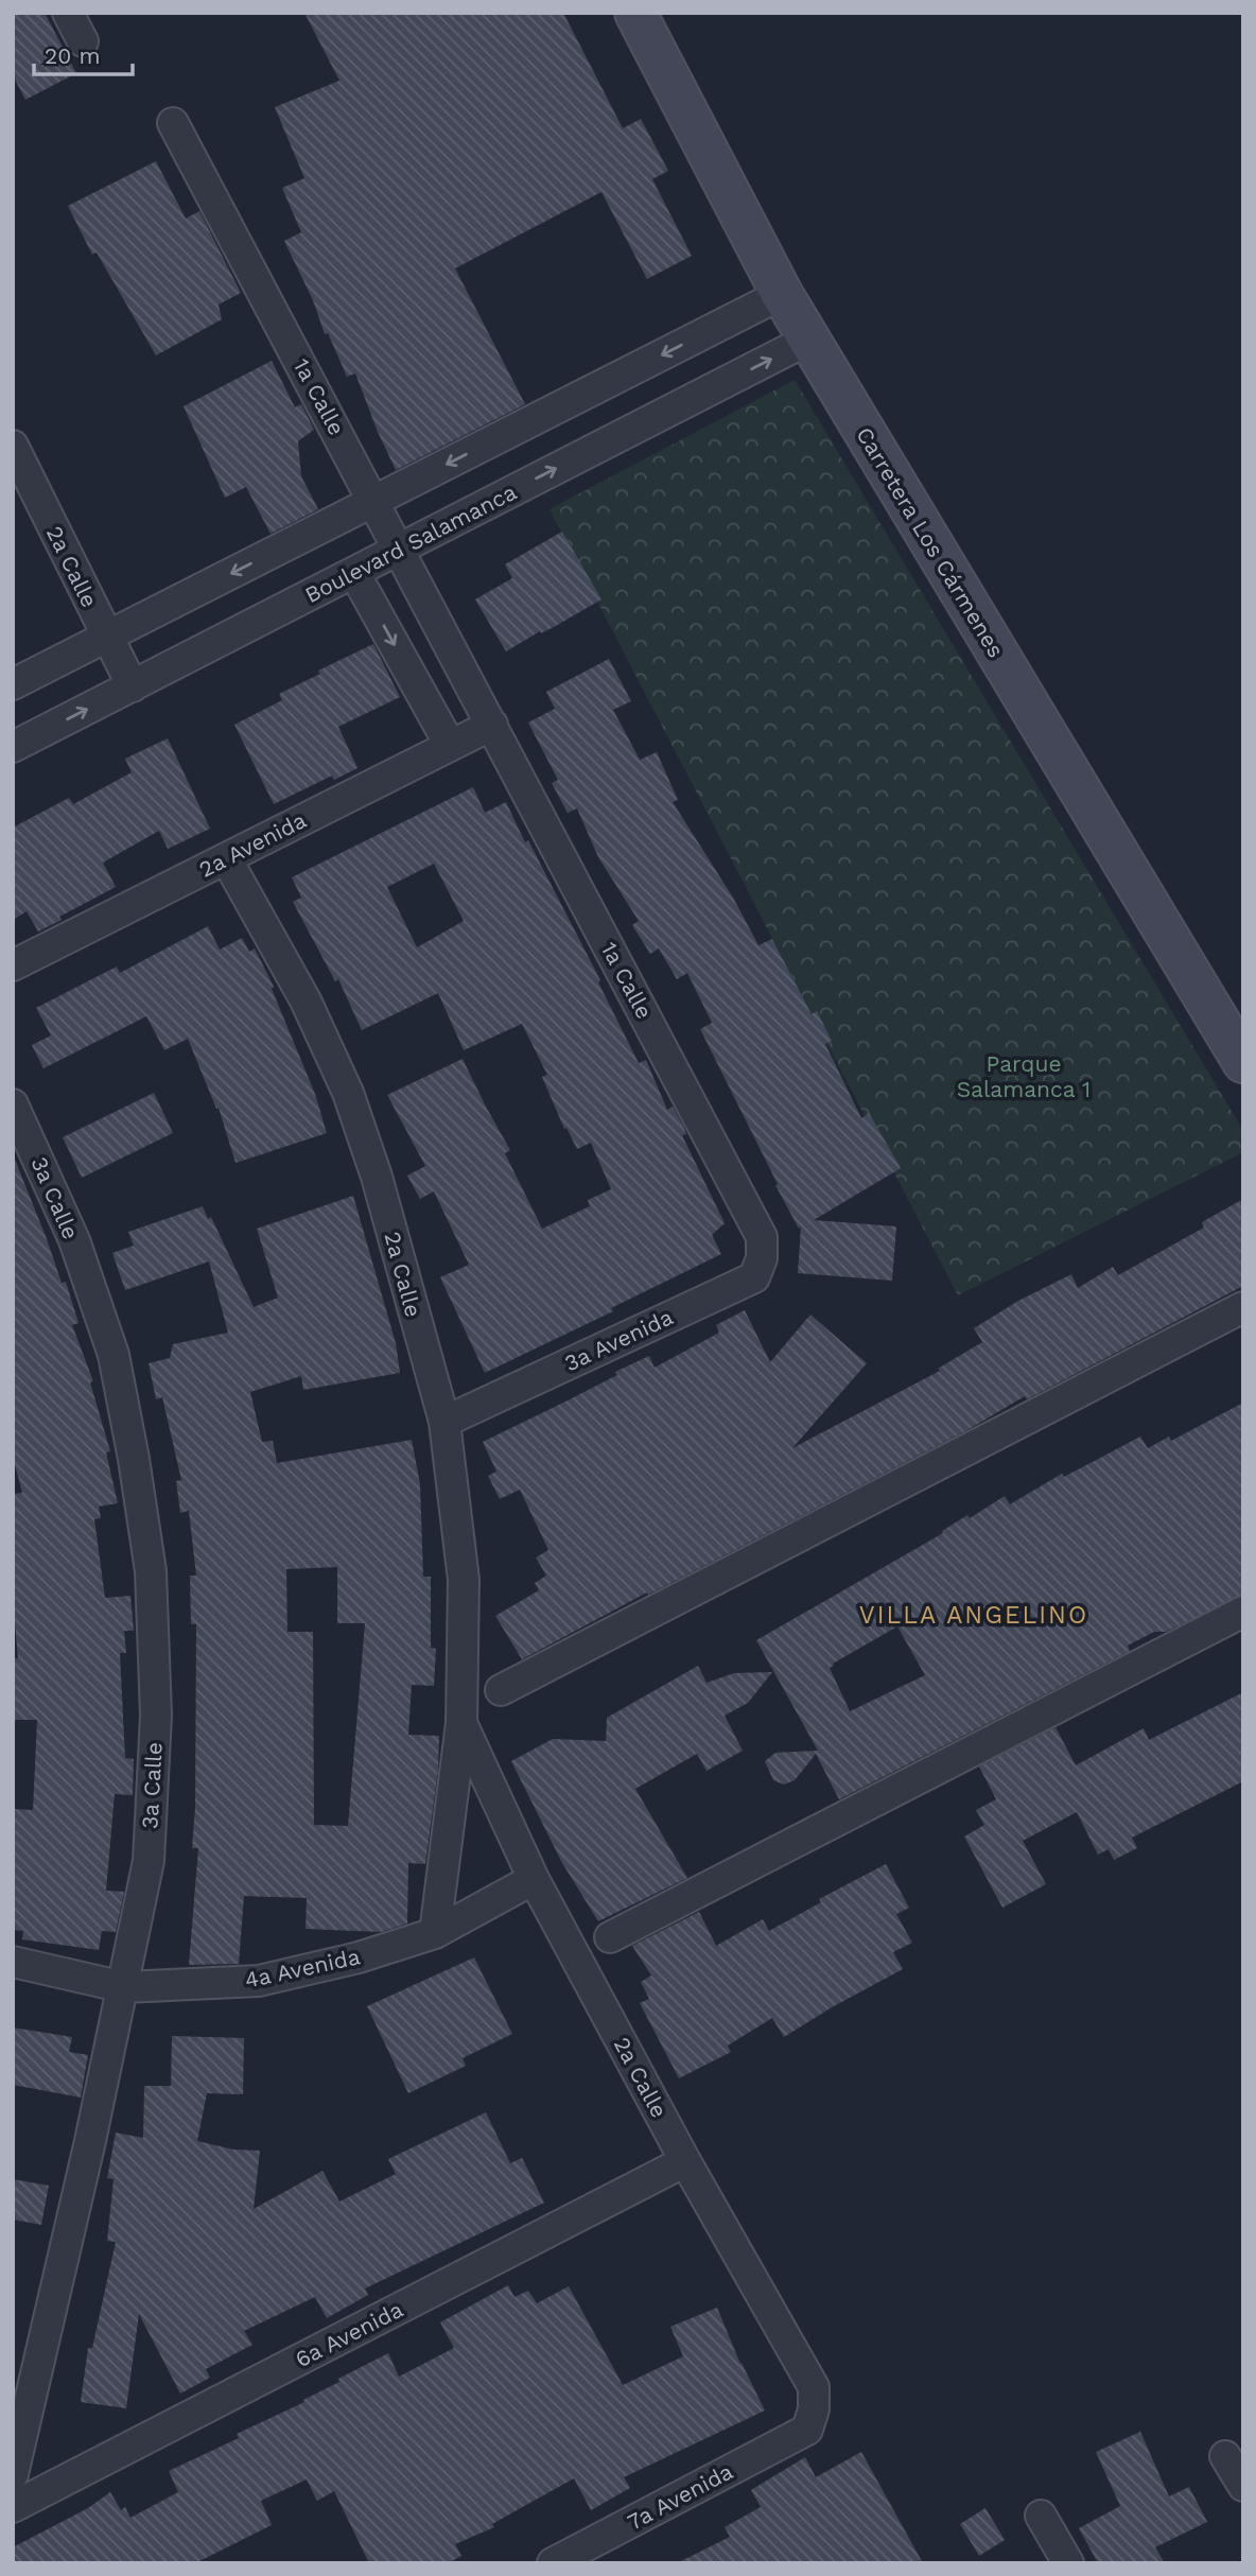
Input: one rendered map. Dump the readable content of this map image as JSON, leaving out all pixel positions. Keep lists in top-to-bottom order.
{
  "streets": {
    "main road": ["Carretera Los Cármenes"],
    "street": [
      "1a Calle",
      "Boulevard Salamanca",
      "2a Calle",
      "2a Avenida",
      "3a Calle",
      "3a Avenida",
      "4a Avenida",
      "6a Avenida",
      "7a Avenida"
    ]
  },
  "crossings": [
    ["1a Calle", "Boulevard Salamanca"],
    ["1a Calle", "2a Avenida"],
    ["1a Calle", "3a Avenida"],
    ["Carretera Los Cármenes", "Boulevard Salamanca"],
    ["Boulevard Salamanca", "2a Calle"],
    ["2a Calle", "2a Avenida"],
    ["2a Calle", "3a Avenida"],
    ["2a Calle", "4a Avenida"],
    ["2a Calle", "6a Avenida"],
    ["2a Calle", "7a Avenida"],
    ["3a Calle", "4a Avenida"]
  ],
  "districts": ["VILLA ANGELINO"],
  "parks": ["Parque Salamanca 1"],
  "scale_bar": "20 m"
}
